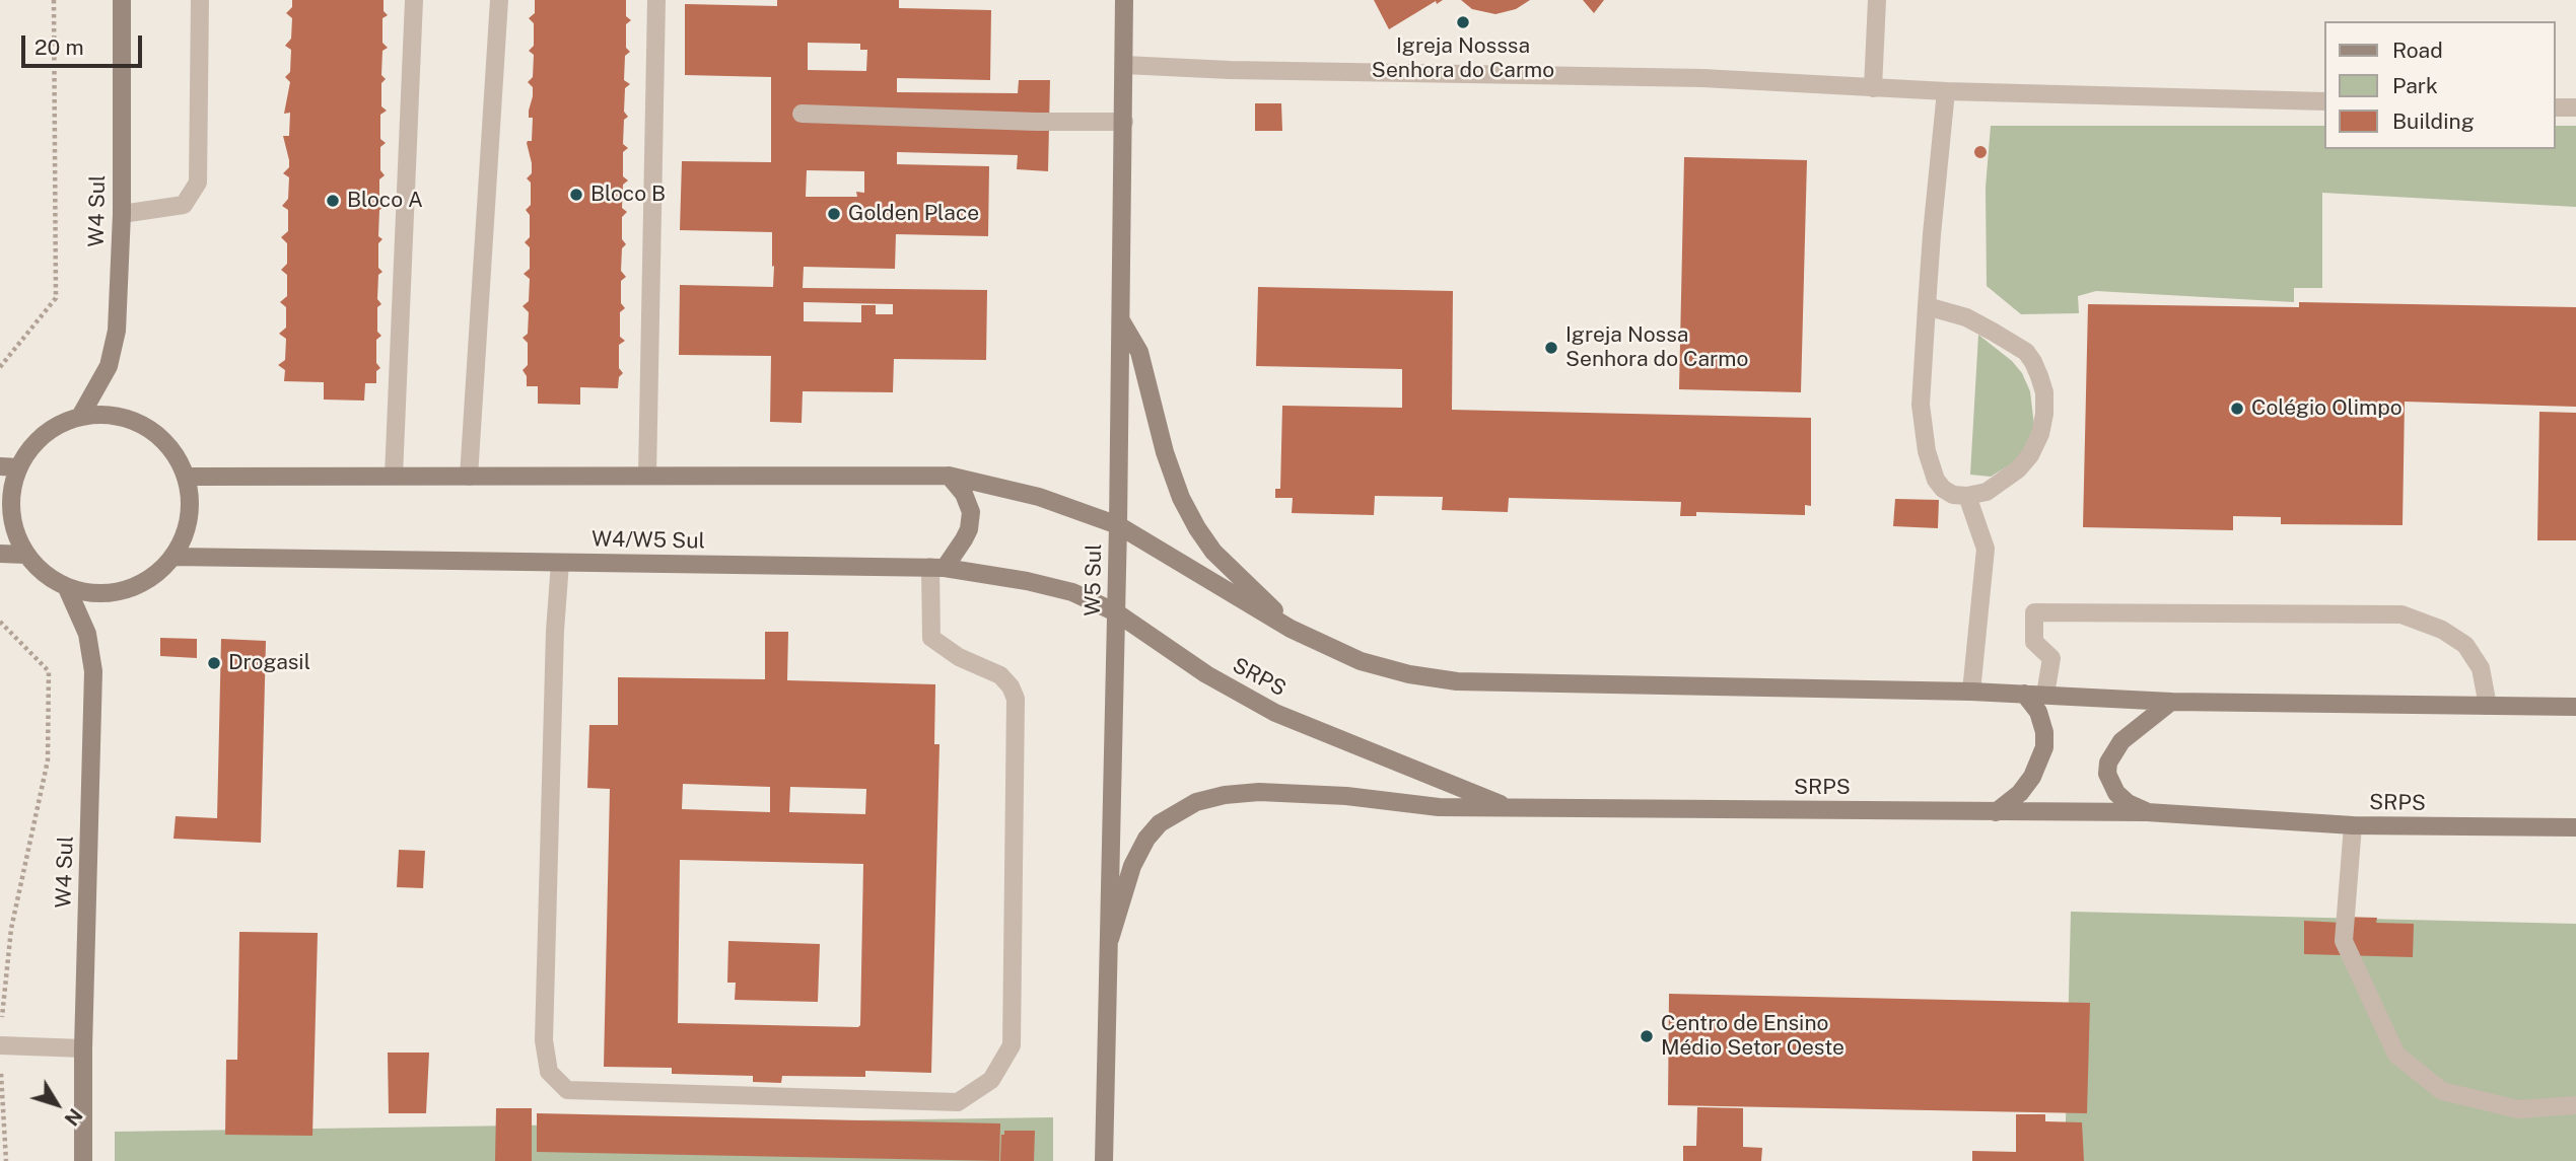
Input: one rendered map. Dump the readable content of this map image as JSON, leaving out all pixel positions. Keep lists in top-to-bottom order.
{
  "streets": {
    "main road": [
      "W4 Sul",
      "W4/W5 Sul",
      "W5 Sul",
      "SRPS"
    ]
  },
  "crossings": [
    ["W4 Sul", "W4/W5 Sul"],
    ["W4/W5 Sul", "W5 Sul"],
    ["W4/W5 Sul", "SRPS"],
    ["W5 Sul", "SRPS"]
  ],
  "places": [
    "Igreja Nosssa Senhora do Carmo",
    "Bloco B",
    "Bloco A",
    "Golden Place",
    "Igreja Nossa Senhora do Carmo",
    "Colégio Olimpo",
    "Drogasil",
    "Centro de Ensino Médio Setor Oeste"
  ],
  "legend": ["Road", "Park", "Building"],
  "scale_bar": "20 m",
  "north": "bottom right"
}
